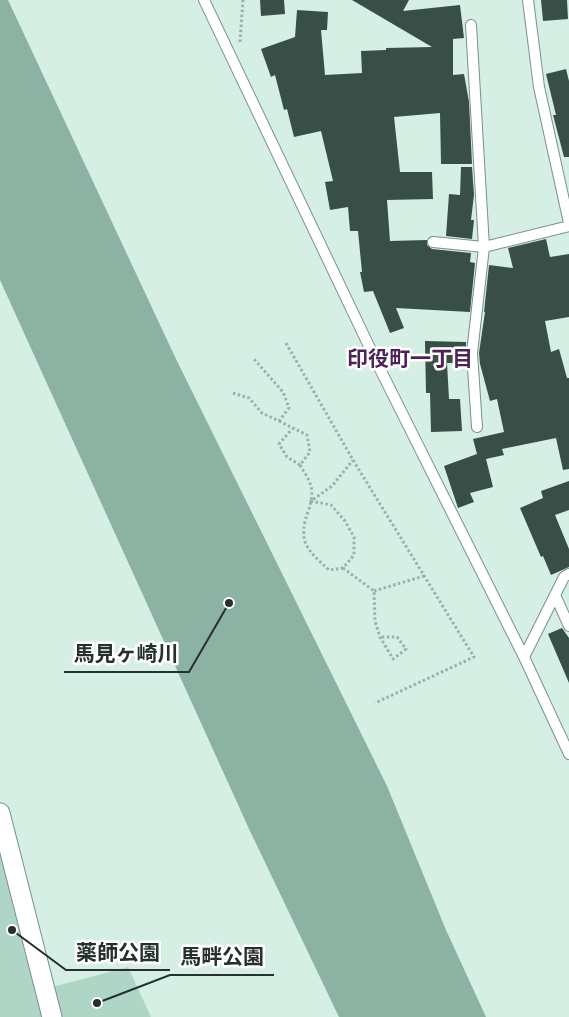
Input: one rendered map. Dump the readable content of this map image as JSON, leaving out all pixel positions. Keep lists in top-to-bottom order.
{
  "districts": ["印役町一丁目"],
  "places": ["馬見ヶ崎川", "薬師公園", "馬畔公園"]
}
